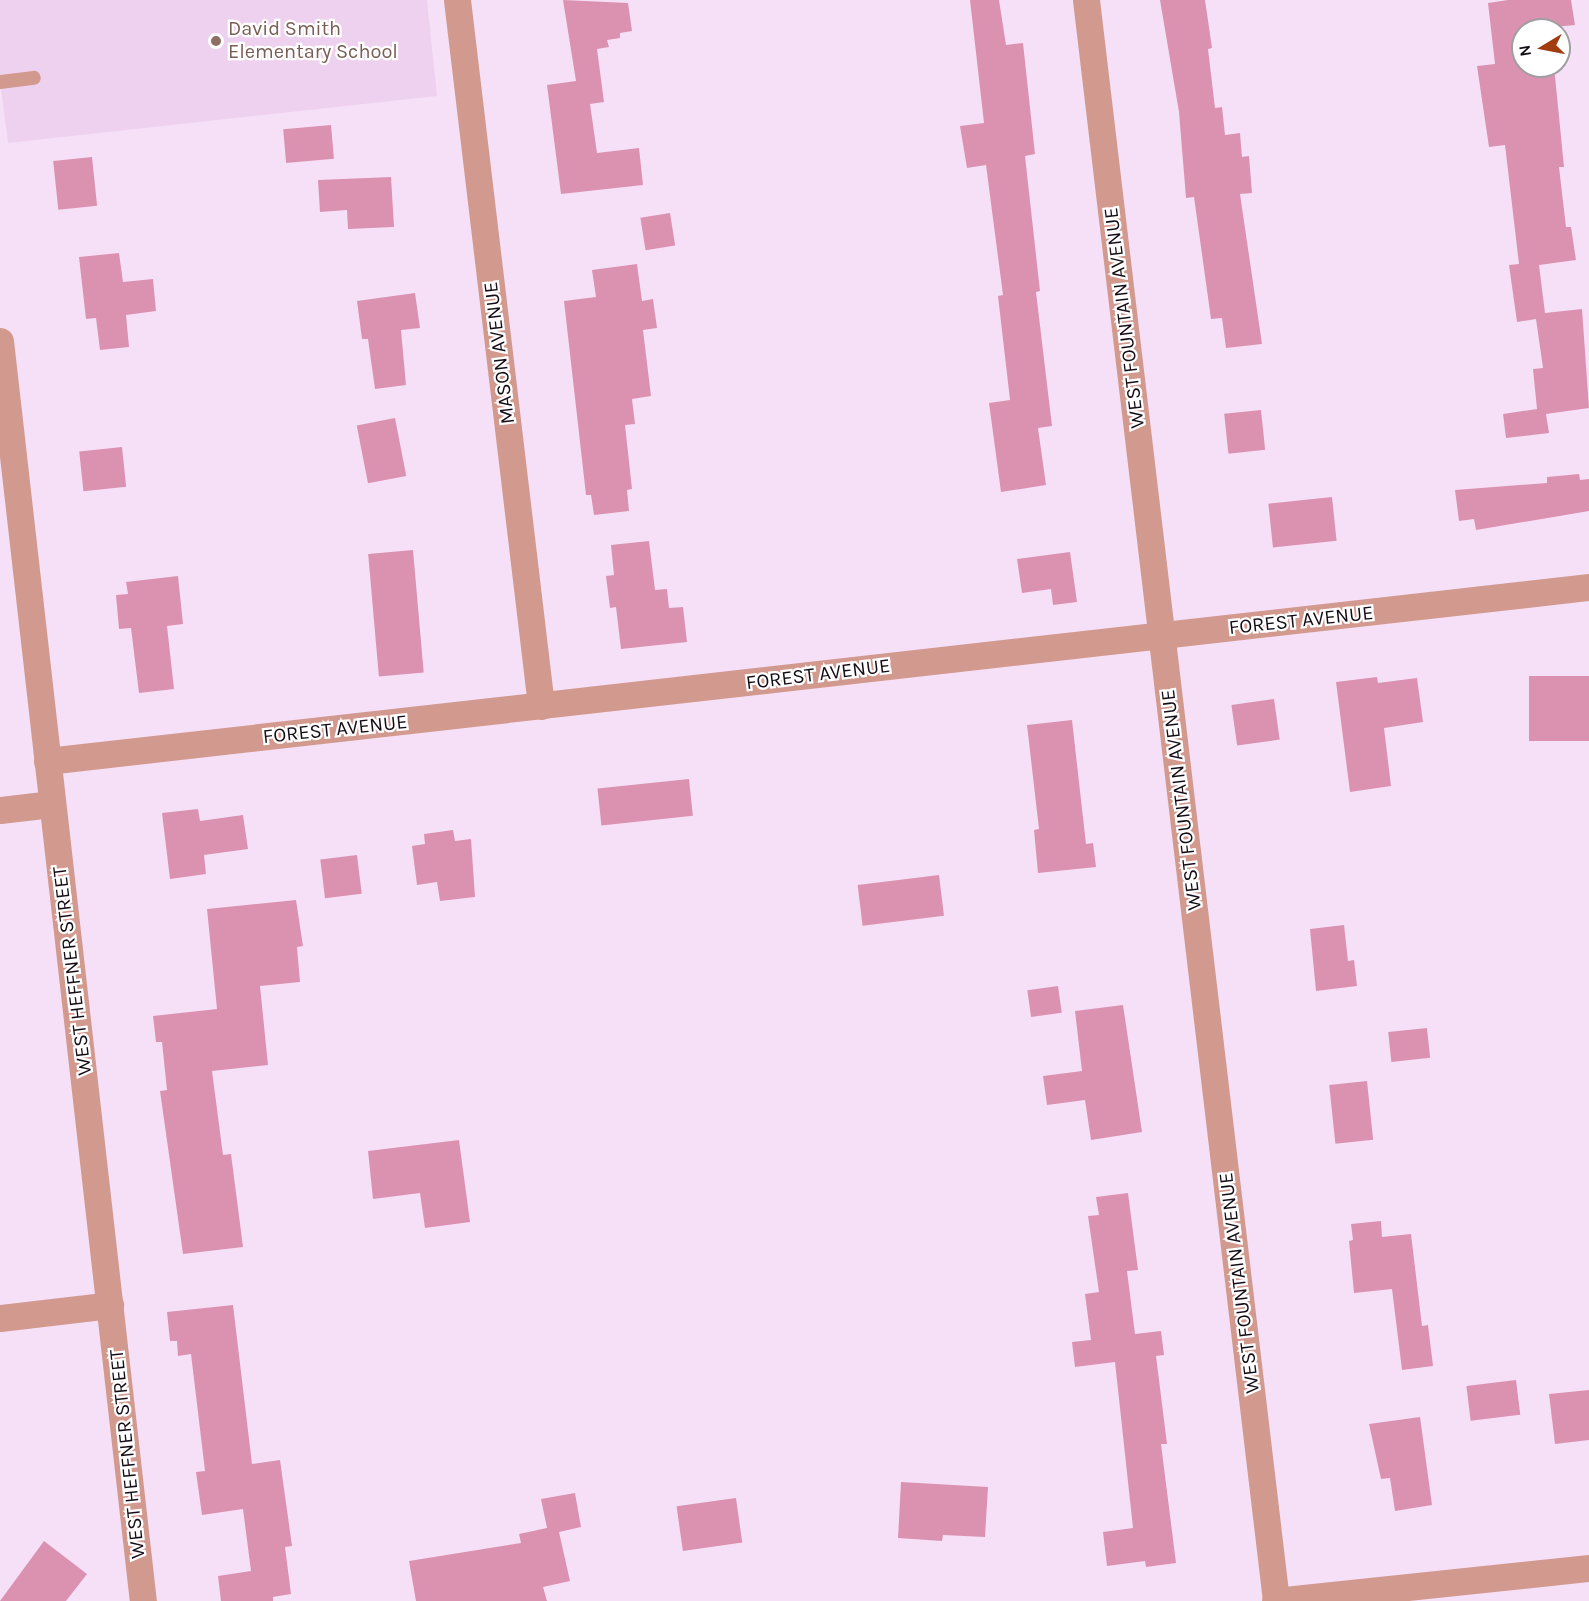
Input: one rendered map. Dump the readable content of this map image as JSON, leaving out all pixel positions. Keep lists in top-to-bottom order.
{
  "streets": {
    "street": [
      "WEST FOUNTAIN AVENUE",
      "MASON AVENUE",
      "FOREST AVENUE",
      "WEST HEFFNER STREET"
    ]
  },
  "crossings": [
    ["WEST FOUNTAIN AVENUE", "FOREST AVENUE"],
    ["MASON AVENUE", "FOREST AVENUE"],
    ["FOREST AVENUE", "WEST HEFFNER STREET"]
  ],
  "places": ["David Smith Elementary School"],
  "north": "left"
}
